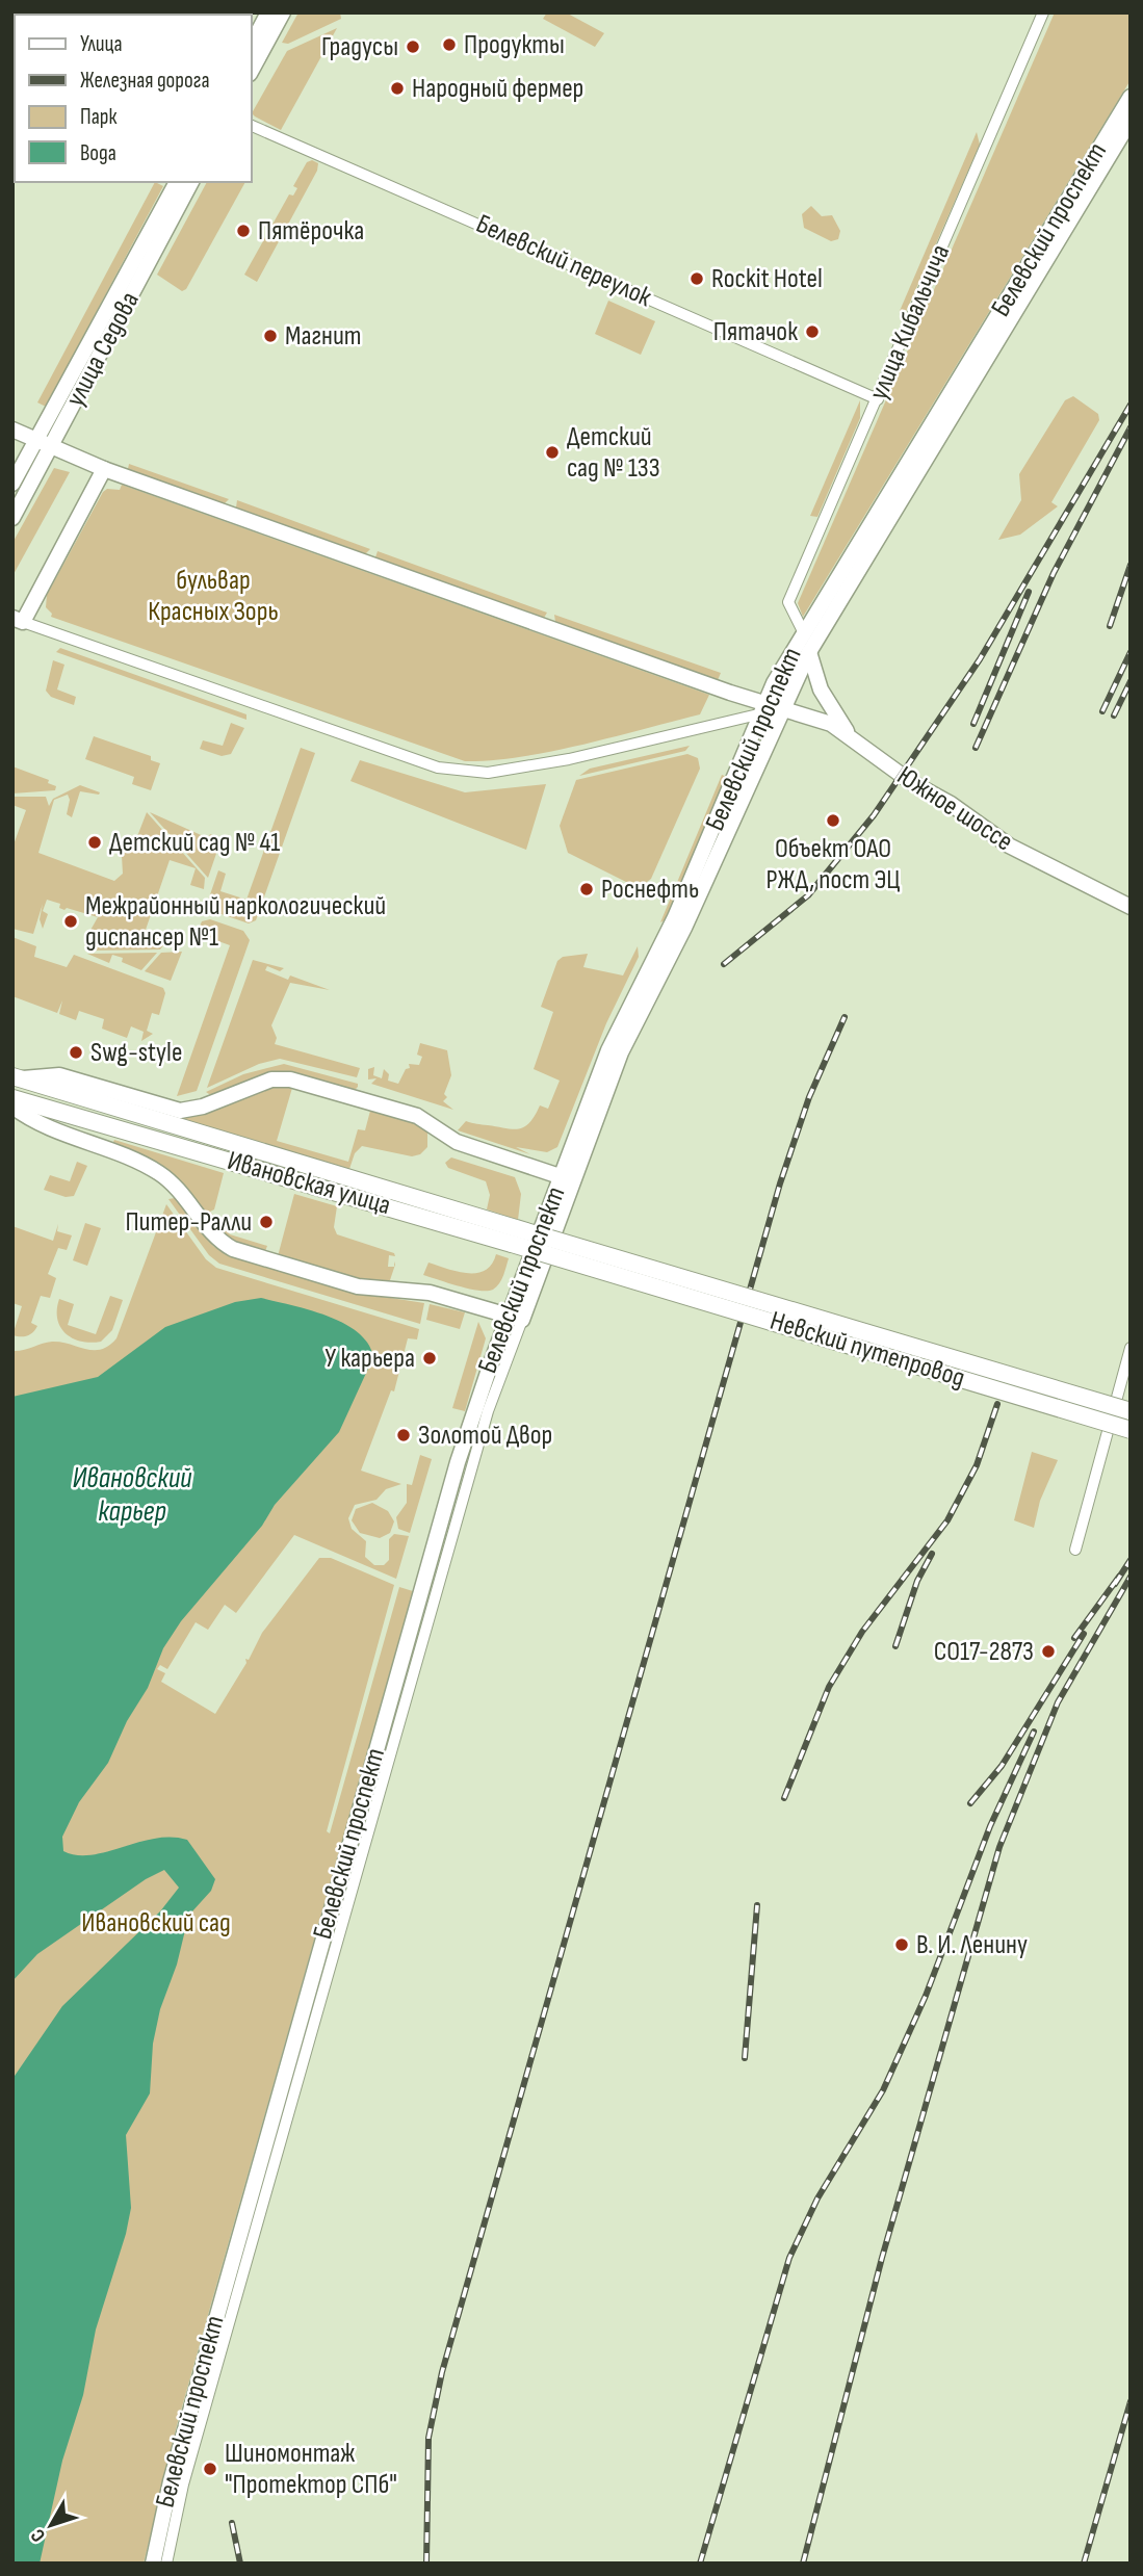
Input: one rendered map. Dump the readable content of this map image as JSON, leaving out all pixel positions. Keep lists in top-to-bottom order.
{
  "streets": {
    "main road": ["Ивановская улица", "Невский путепровод"],
    "street": [
      "Белевский проспект",
      "Белевский переулок",
      "улица Кибальчича",
      "улица Седова",
      "Южное шоссе"
    ]
  },
  "crossings": [
    ["Белевский проспект", "улица Кибальчича"],
    ["Белевский проспект", "Южное шоссе"],
    ["Белевский проспект", "Ивановская улица"],
    ["Белевский переулок", "улица Кибальчича"],
    ["Ивановская улица", "Невский путепровод"]
  ],
  "water": ["Ивановский карьер"],
  "parks": ["бульвар Красных Зорь", "Ивановский сад"],
  "places": [
    "Продукты",
    "Градусы",
    "Народный фермер",
    "Пятёрочка",
    "Rockit Hotel",
    "Пятачок",
    "Магнит",
    "Детский сад № 133",
    "Объект ОАО РЖД, пост ЭЦ",
    "Детский сад № 41",
    "Роснефть",
    "Межрайонный наркологический диспансер №1",
    "Swg-style",
    "Питер-Ралли",
    "У карьера",
    "Золотой Двор",
    "СО17-2873",
    "В. И. Ленину",
    "Шиномонтаж \"Протектор СПб\""
  ],
  "legend": [
    "Улица",
    "Железная дорога",
    "Парк",
    "Вода"
  ],
  "north": "bottom left"
}
